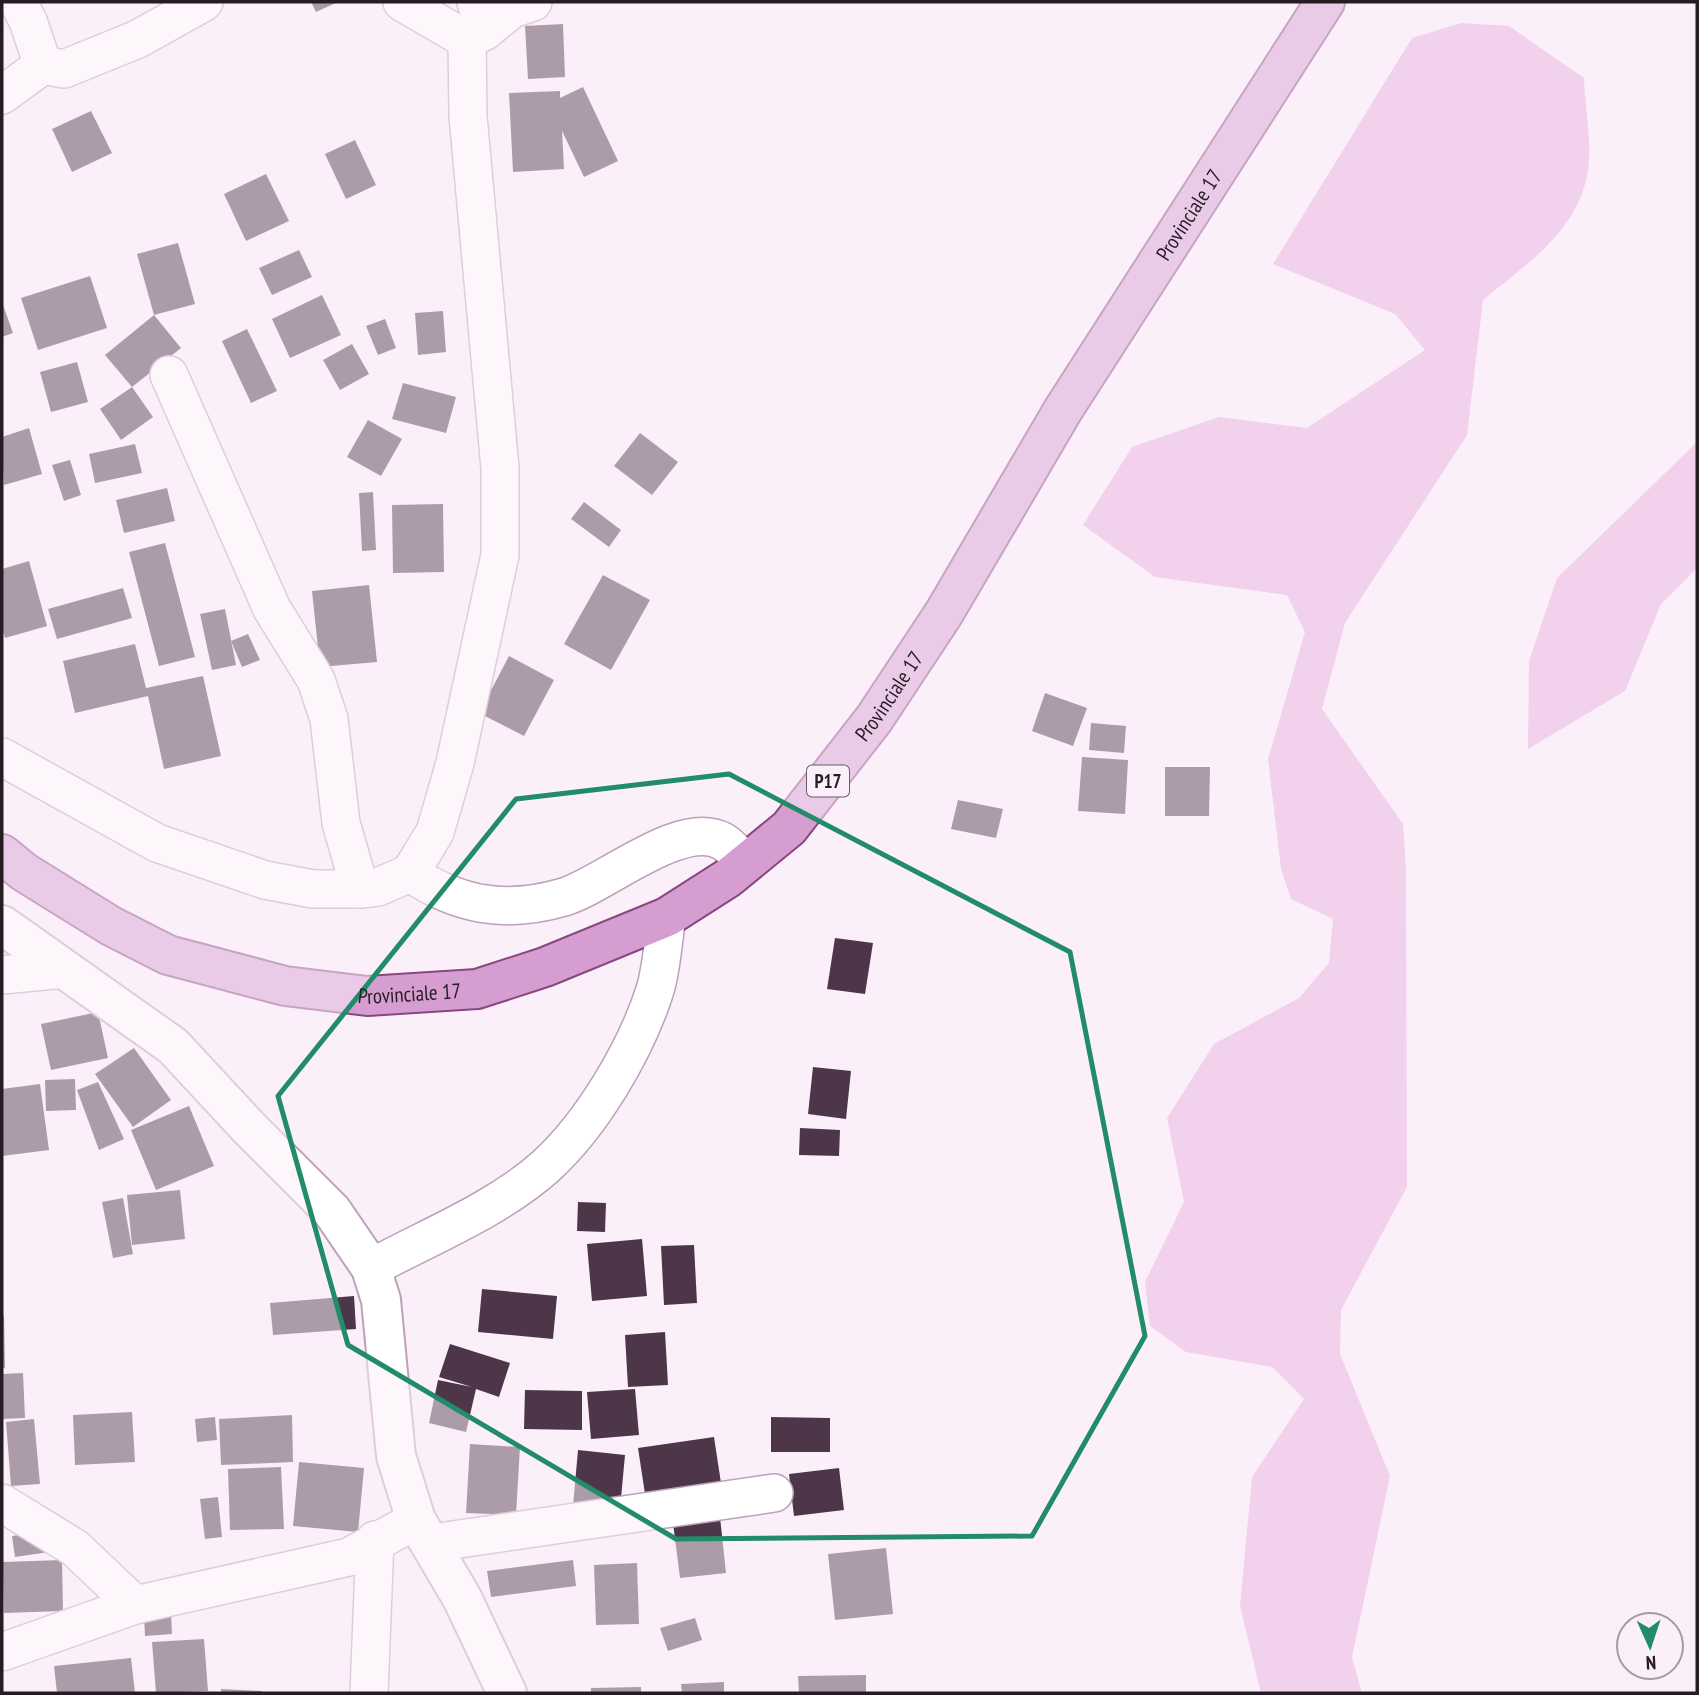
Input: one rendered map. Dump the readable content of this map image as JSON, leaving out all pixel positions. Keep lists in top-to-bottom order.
{
  "streets": {
    "main road": ["Provinciale 17", "P17"]
  },
  "north": "bottom"
}
